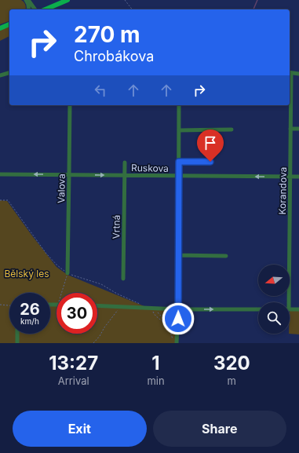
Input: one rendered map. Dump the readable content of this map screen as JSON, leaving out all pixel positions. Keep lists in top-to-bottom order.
{
  "streets": {
    "street": [
      "Ruskova",
      "Valova",
      "Korandova",
      "Vrtná"
    ]
  },
  "crossings": [
    ["Ruskova", "Valova"],
    ["Ruskova", "Korandova"],
    ["Ruskova", "Vrtná"]
  ],
  "parks": ["Bělský les"],
  "north": "left",
  "page": {
    "turn": ["270 m", "Chrobákova"],
    "speed": "26 km/h",
    "limit": "30",
    "eta": [
      "13:27",
      "Arrival",
      "1",
      "min",
      "320",
      "m"
    ],
    "buttons": ["Exit", "Share"]
  }
}
